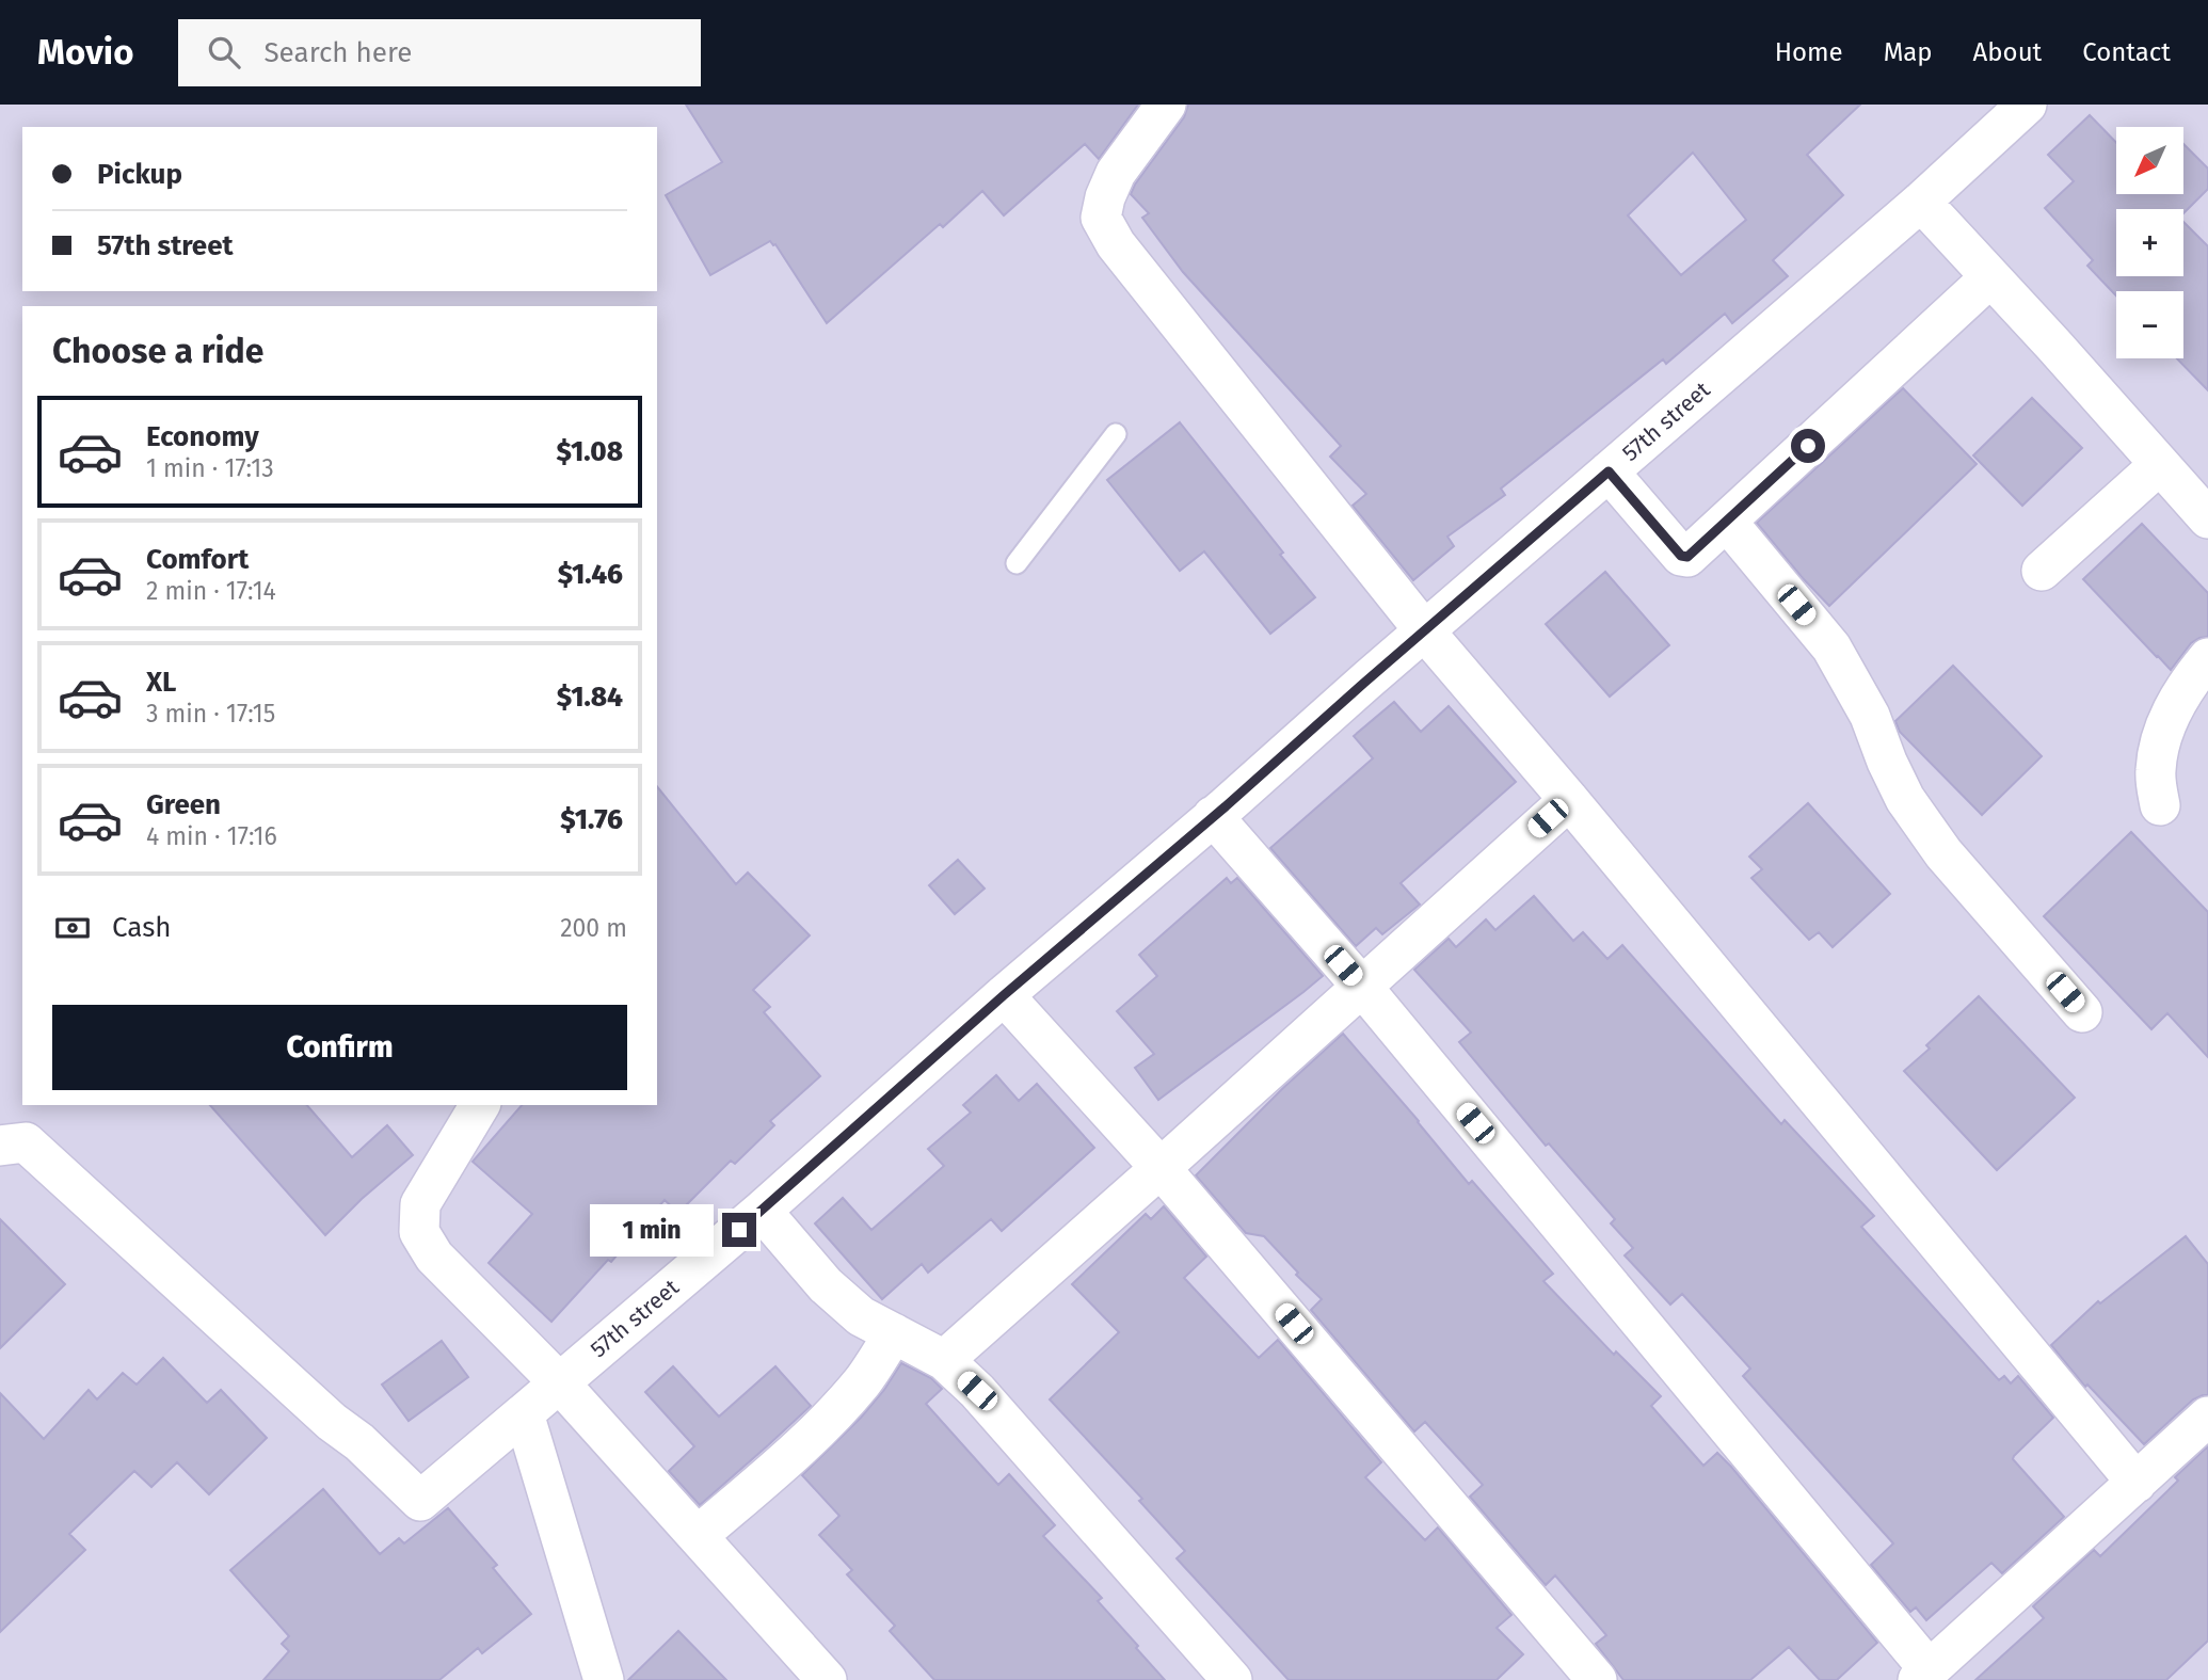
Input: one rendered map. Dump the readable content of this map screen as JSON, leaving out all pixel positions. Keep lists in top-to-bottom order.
{
  "streets": {
    "street": ["57th street"]
  },
  "north": "bottom left",
  "page": {
    "header": "Movio",
    "search": "Search here",
    "nav": [
      "Home",
      "Map",
      "About",
      "Contact"
    ],
    "map_buttons": ["+", "−"],
    "banner": ["Pickup", "57th street"],
    "heading": "Choose a ride",
    "list": [
      {
        "name": "Economy",
        "note": "1 min · 17:13",
        "value": "$1.08"
      },
      {
        "name": "Comfort",
        "note": "2 min · 17:14",
        "value": "$1.46"
      },
      {
        "name": "XL",
        "note": "3 min · 17:15",
        "value": "$1.84"
      },
      {
        "name": "Green",
        "note": "4 min · 17:16",
        "value": "$1.76"
      }
    ],
    "pay": ["Cash", "200 m"],
    "buttons": "Confirm",
    "bubble": "1 min"
  }
}
